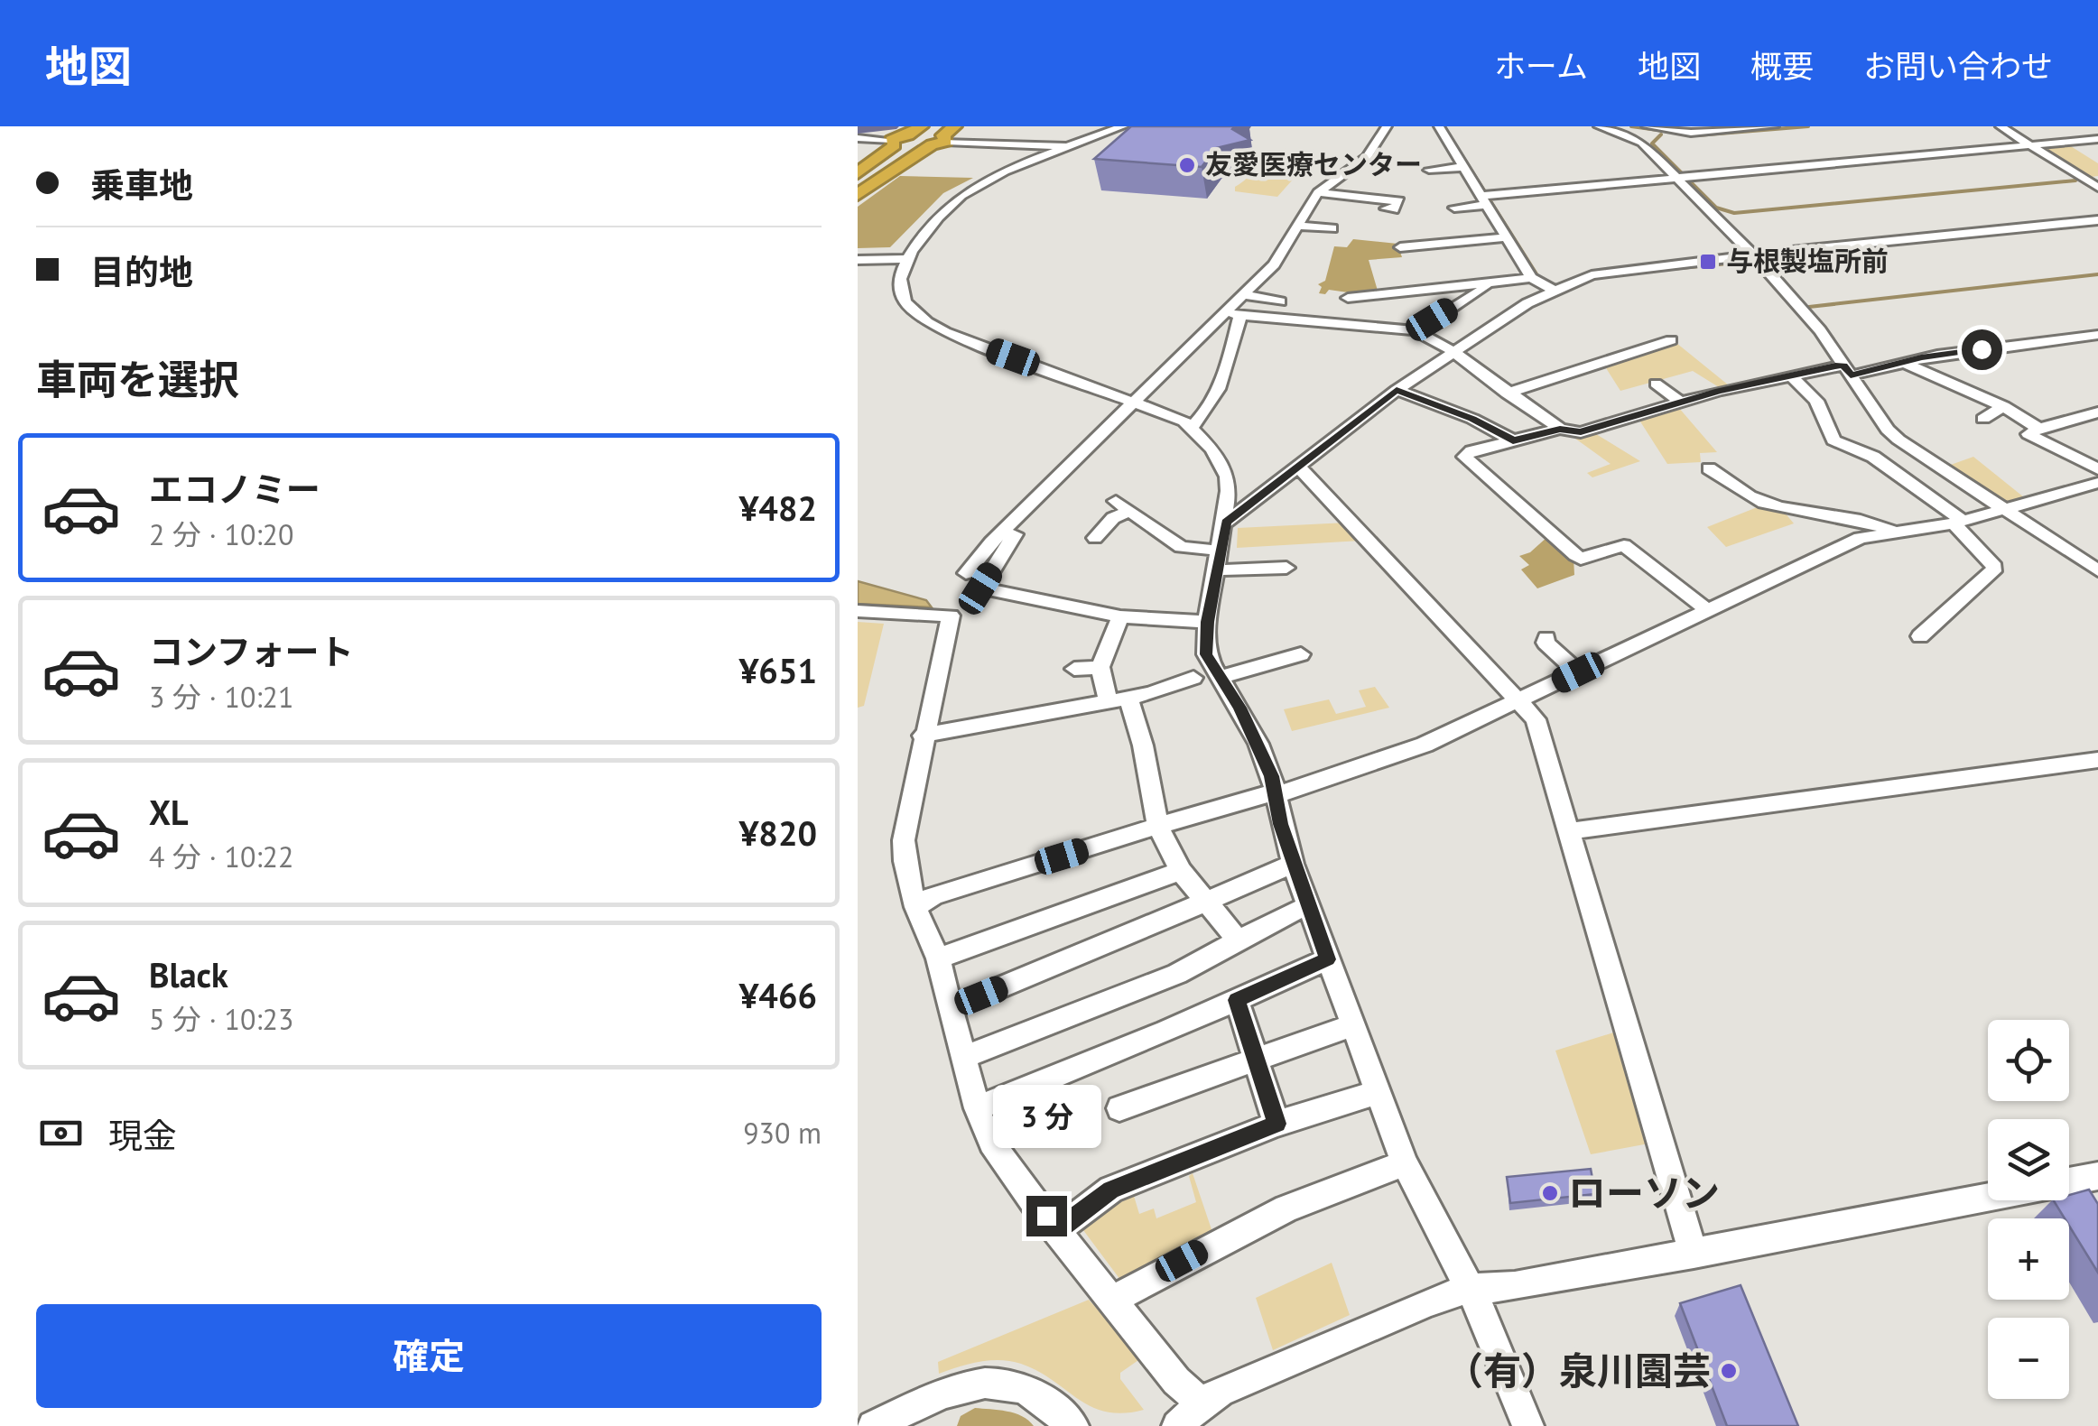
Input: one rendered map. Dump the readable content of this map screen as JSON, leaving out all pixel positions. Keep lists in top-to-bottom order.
{
  "places": {
    "other": ["友愛医療センター", "ローソン", "（有）泉川園芸"],
    "transit": ["与根製塩所前"]
  },
  "page": {
    "header": "地図",
    "nav": [
      "ホーム",
      "地図",
      "概要",
      "お問い合わせ"
    ],
    "banner": ["乗車地", "目的地"],
    "heading": "車両を選択",
    "list": [
      {
        "name": "エコノミー",
        "note": "2 分 · 10:20",
        "value": "¥482"
      },
      {
        "name": "コンフォート",
        "note": "3 分 · 10:21",
        "value": "¥651"
      },
      {
        "name": "XL",
        "note": "4 分 · 10:22",
        "value": "¥820"
      },
      {
        "name": "Black",
        "note": "5 分 · 10:23",
        "value": "¥466"
      }
    ],
    "map_buttons": ["+", "−"],
    "pay": ["現金", "930 m"],
    "bubble": "3 分",
    "buttons": "確定"
  }
}
